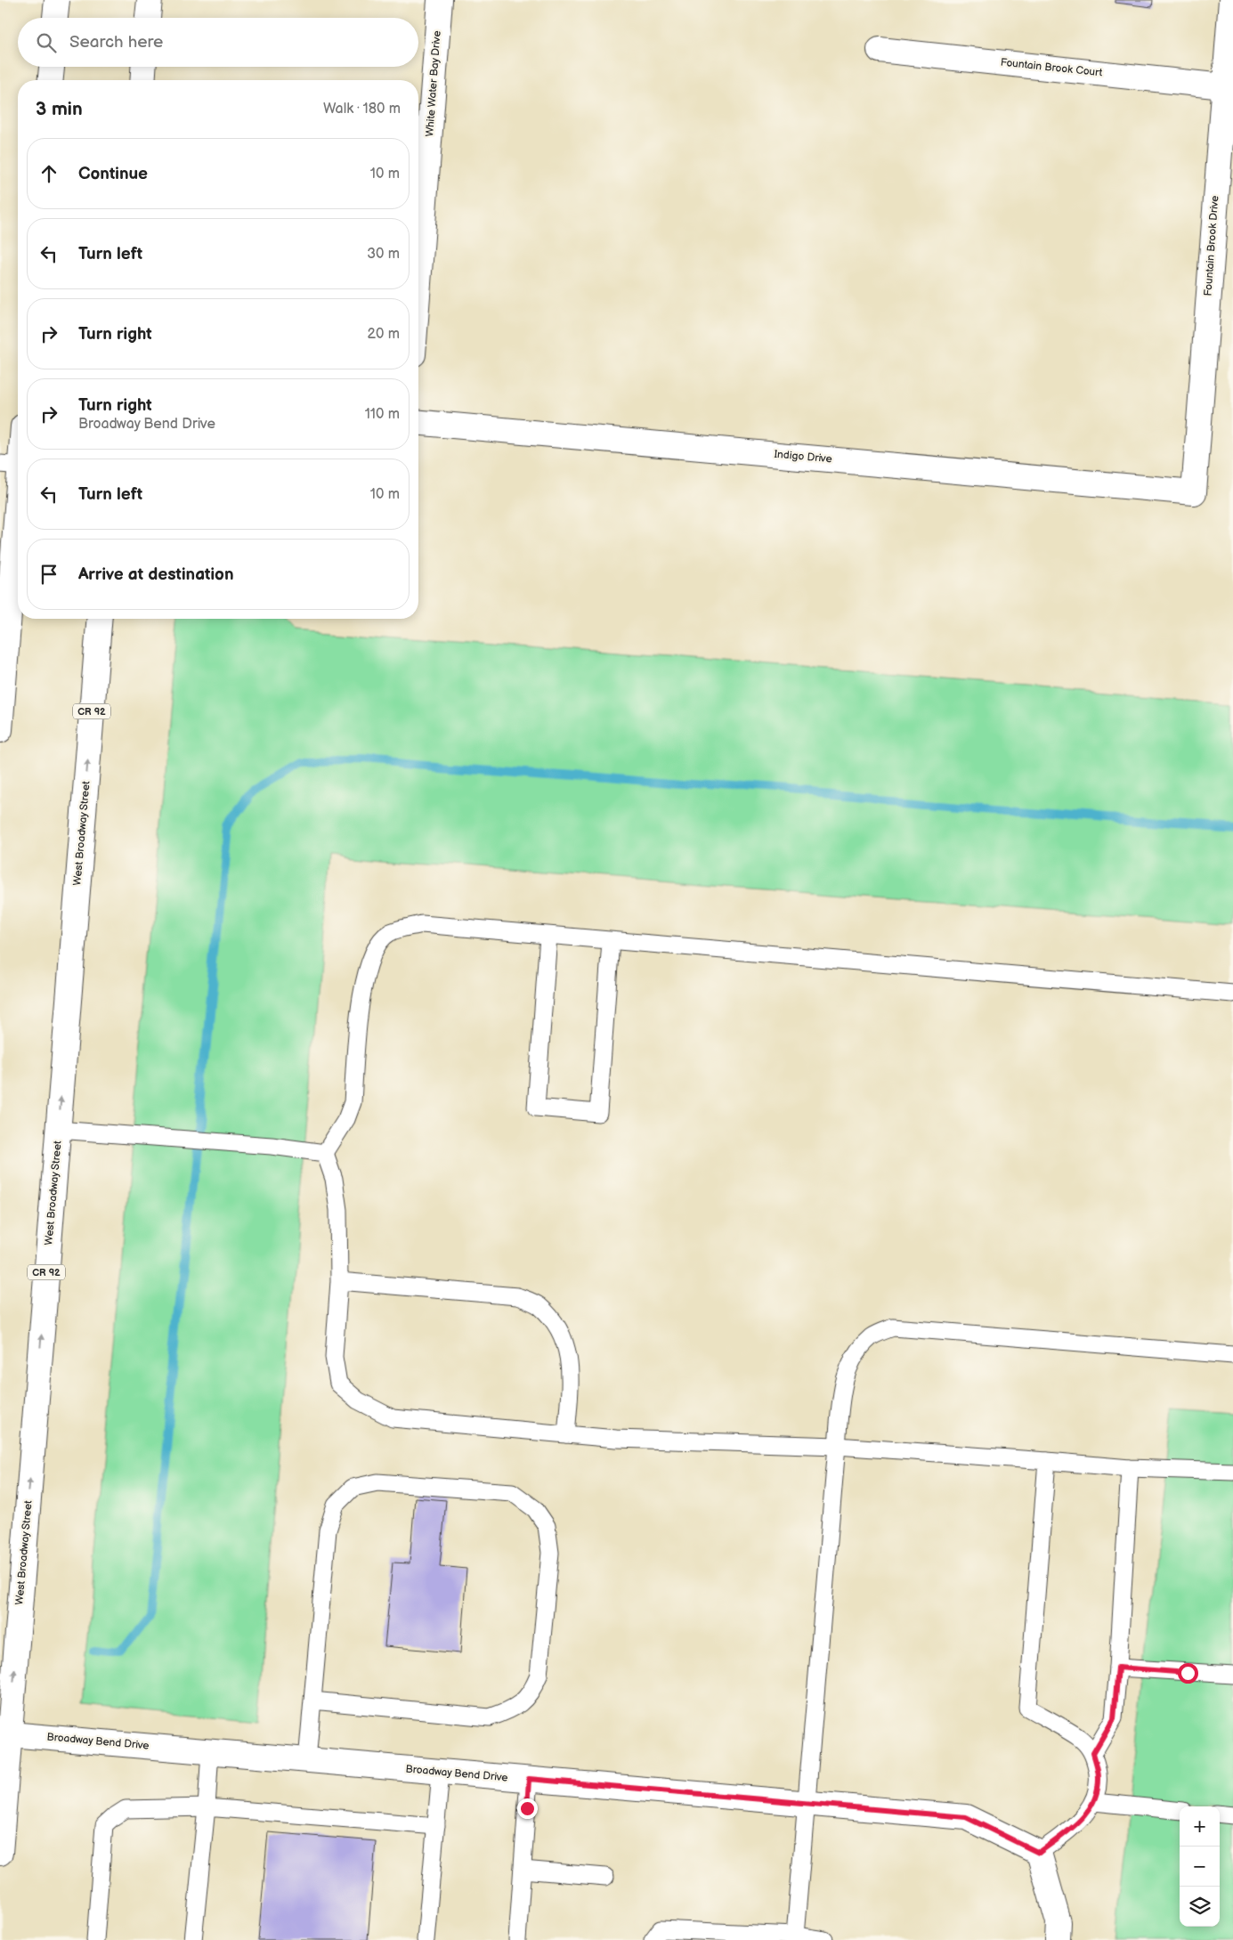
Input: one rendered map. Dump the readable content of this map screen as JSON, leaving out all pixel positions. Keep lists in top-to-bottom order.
{
  "streets": {
    "street": [
      "Fountain Brook Court",
      "White Water Bay Drive",
      "Fountain Brook Drive",
      "Indigo Drive",
      "CR 92",
      "West Broadway Street",
      "Broadway Bend Drive"
    ]
  },
  "crossings": [
    ["Fountain Brook Court", "Fountain Brook Drive"],
    ["Fountain Brook Drive", "Indigo Drive"],
    ["West Broadway Street", "Broadway Bend Drive"]
  ],
  "one_way": ["West Broadway Street"],
  "page": {
    "search": "Search here",
    "heading": ["3 min", "Walk · 180 m"],
    "list": [
      ["Continue", "10 m"],
      ["Turn left", "30 m"],
      ["Turn right", "20 m"],
      ["Turn right", "Broadway Bend Drive", "110 m"],
      ["Turn left", "10 m"],
      "Arrive at destination"
    ],
    "map_buttons": ["+", "−"]
  }
}
